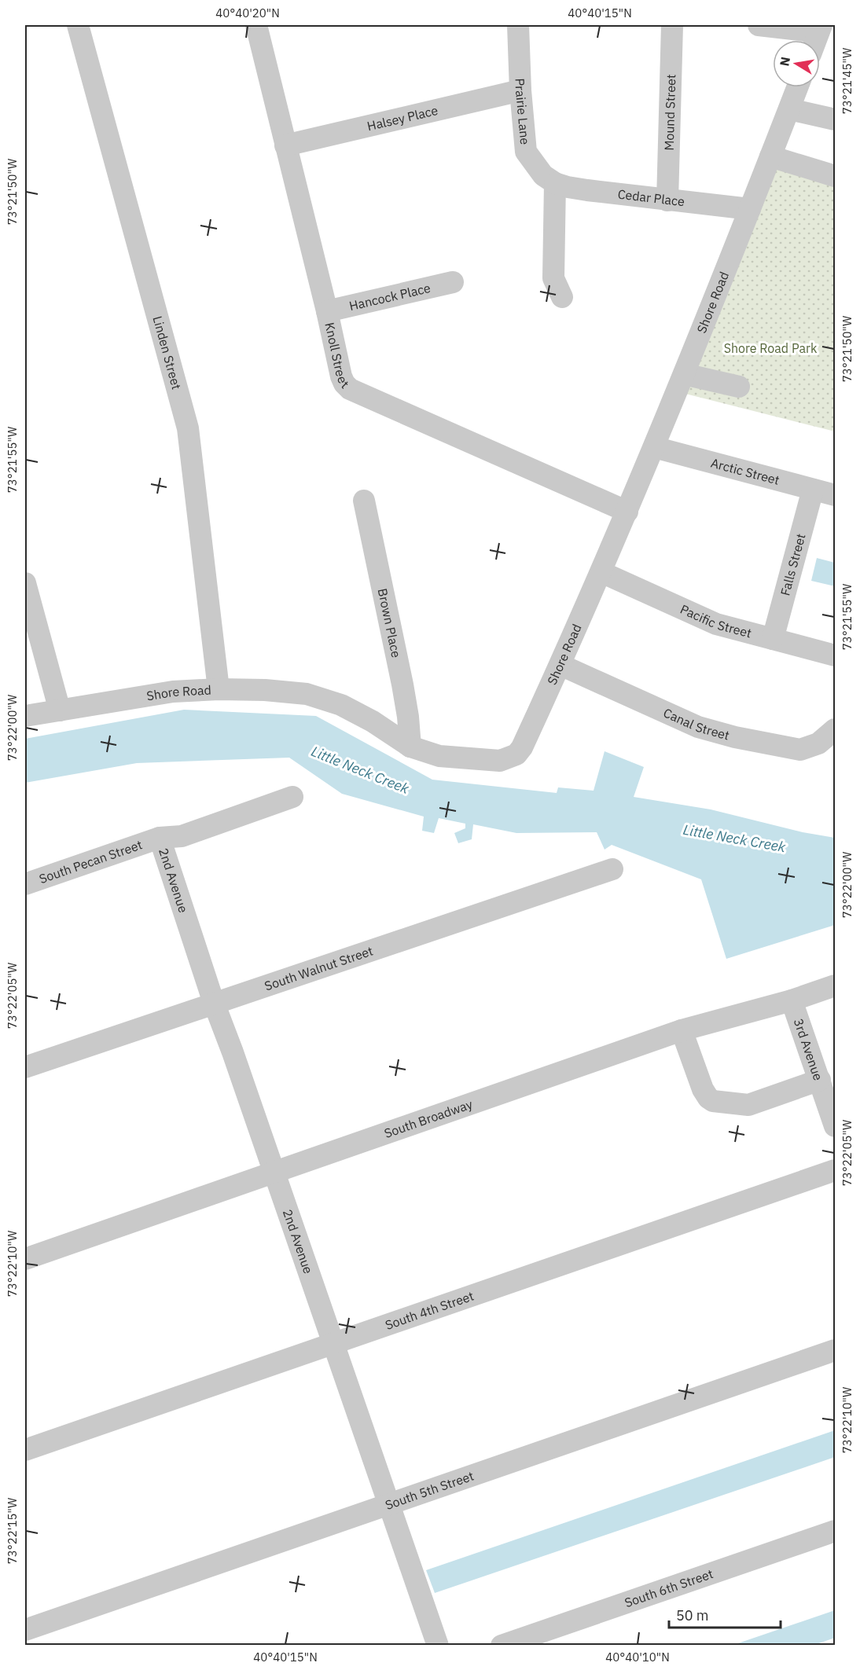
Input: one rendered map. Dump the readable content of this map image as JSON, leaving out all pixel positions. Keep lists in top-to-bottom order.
{
  "streets": {
    "street": [
      "Prairie Lane",
      "Mound Street",
      "Halsey Place",
      "Cedar Place",
      "Hancock Place",
      "Shore Road",
      "Linden Street",
      "Knoll Street",
      "Arctic Street",
      "Falls Street",
      "Pacific Street",
      "Brown Place",
      "Canal Street",
      "South Pecan Street",
      "2nd Avenue",
      "South Walnut Street",
      "3rd Avenue",
      "South Broadway",
      "South 4th Street",
      "South 5th Street",
      "South 6th Street"
    ]
  },
  "crossings": [
    ["Prairie Lane", "Halsey Place"],
    ["Prairie Lane", "Cedar Place"],
    ["Mound Street", "Cedar Place"],
    ["Halsey Place", "Knoll Street"],
    ["Cedar Place", "Shore Road"],
    ["Hancock Place", "Knoll Street"],
    ["Shore Road", "Linden Street"],
    ["Shore Road", "Knoll Street"],
    ["Shore Road", "Arctic Street"],
    ["Shore Road", "Pacific Street"],
    ["Shore Road", "Brown Place"],
    ["Shore Road", "Canal Street"],
    ["Arctic Street", "Falls Street"],
    ["Falls Street", "Pacific Street"],
    ["South Pecan Street", "2nd Avenue"],
    ["2nd Avenue", "South Walnut Street"],
    ["2nd Avenue", "South Broadway"],
    ["2nd Avenue", "South 4th Street"],
    ["2nd Avenue", "South 5th Street"],
    ["3rd Avenue", "South Broadway"]
  ],
  "water": ["Little Neck Creek"],
  "parks": ["Shore Road Park"],
  "scale_bar": "50 m",
  "north": "left",
  "coordinates": [
    "40°40'20\"N",
    "40°40'15\"N",
    "73°21'45\"W",
    "73°21'50\"W",
    "73°21'55\"W",
    "73°22'00\"W",
    "73°22'05\"W",
    "73°22'10\"W",
    "73°22'15\"W",
    "40°40'10\"N"
  ]
}
